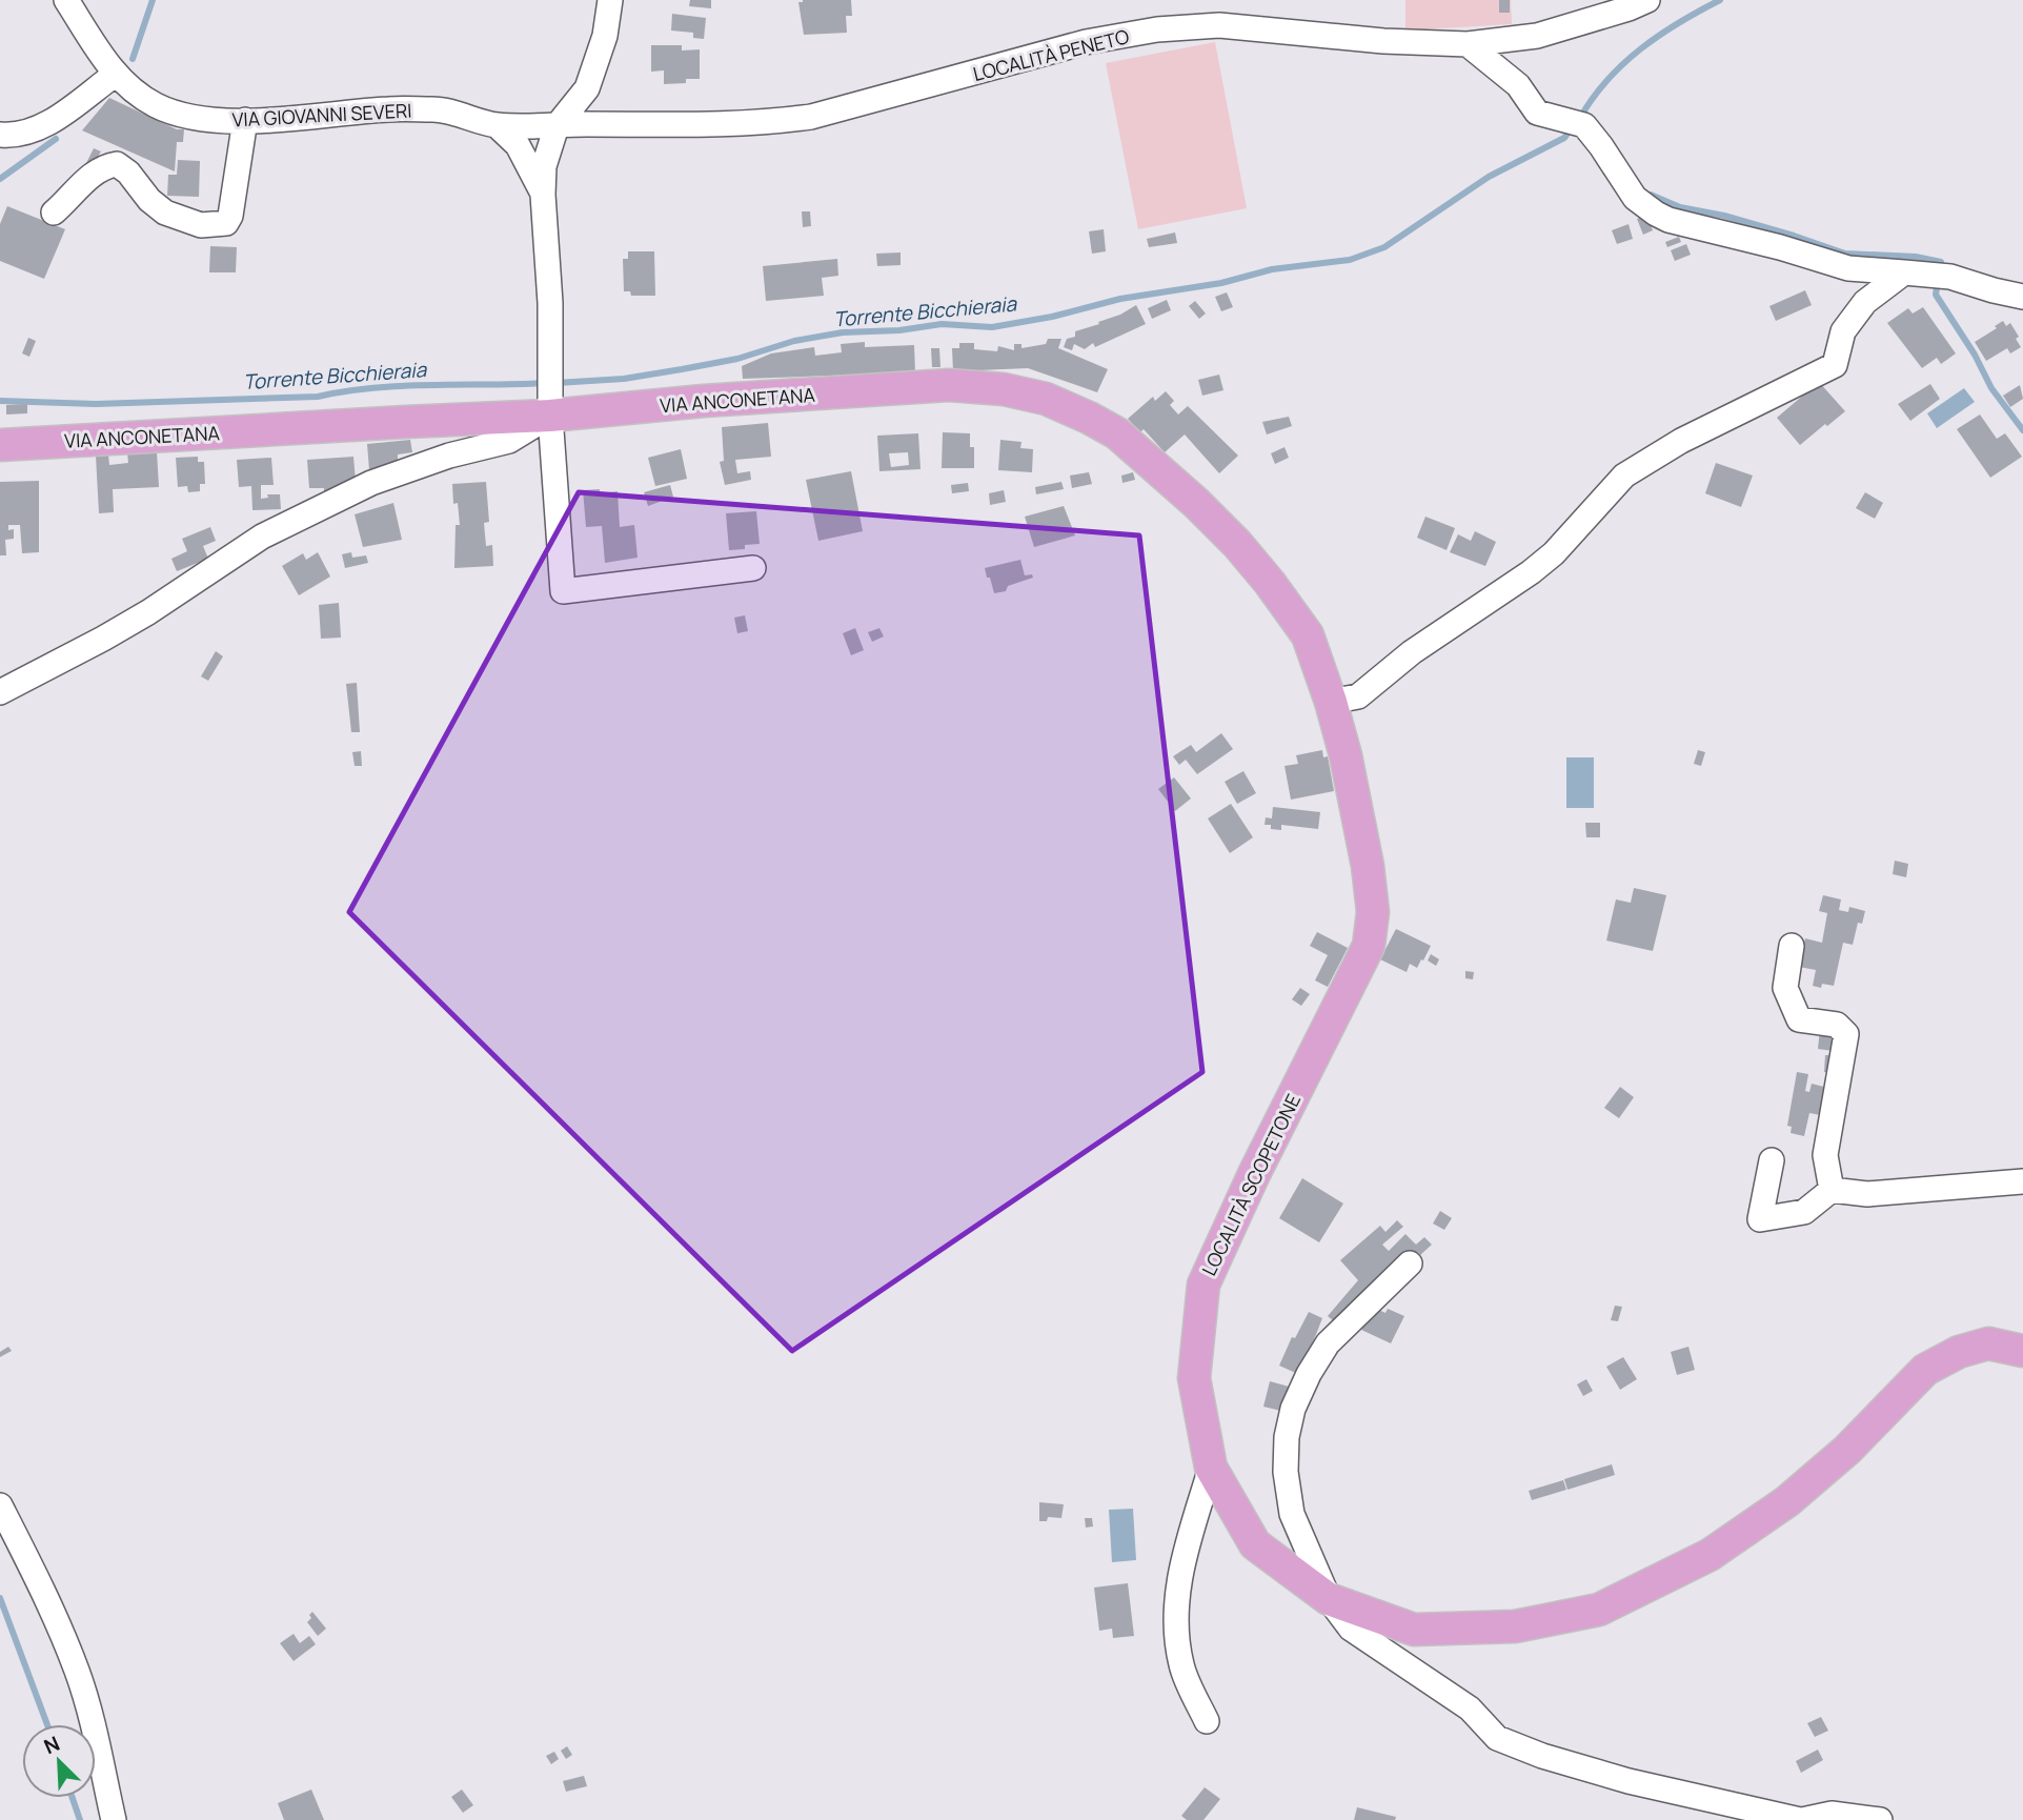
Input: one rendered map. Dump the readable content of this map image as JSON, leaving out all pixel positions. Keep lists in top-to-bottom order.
{
  "streets": {
    "main road": ["VIA ANCONETANA", "LOCALITÀ SCOPETONE"],
    "street": ["LOCALITÀ PENETO", "VIA GIOVANNI SEVERI"]
  },
  "crossings": [
    ["LOCALITÀ PENETO", "VIA GIOVANNI SEVERI"],
    ["VIA ANCONETANA", "LOCALITÀ SCOPETONE"]
  ],
  "water": ["Torrente Bicchieraia"],
  "north": "top left"
}
